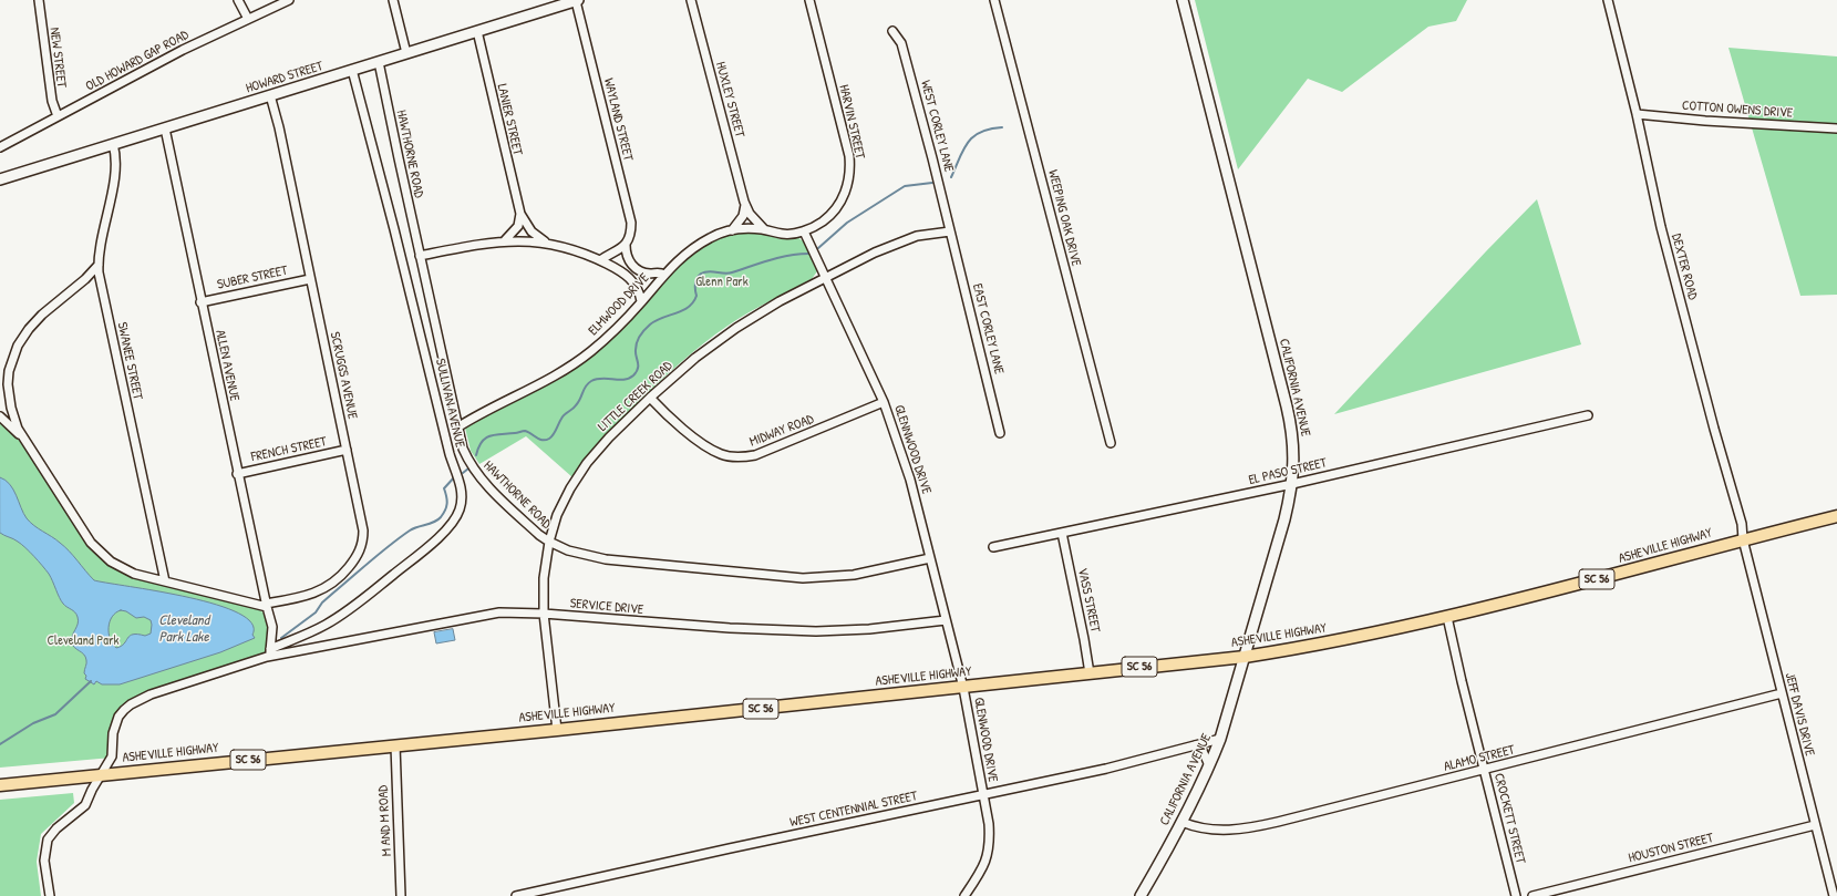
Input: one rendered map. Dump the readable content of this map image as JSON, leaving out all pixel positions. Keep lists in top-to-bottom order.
{
  "streets": {
    "main road": [
      "HOWARD STREET",
      "CALIFORNIA AVENUE",
      "ASHEVILLE HIGHWAY",
      "SC 56"
    ],
    "street": [
      "NEW STREET",
      "OLD HOWARD GAP ROAD",
      "HUXLEY STREET",
      "COTTON OWENS DRIVE",
      "LANIER STREET",
      "WAYLAND STREET",
      "HARVIN STREET",
      "WEST CORLEY LANE",
      "HAWTHORNE ROAD",
      "WEEPING OAK DRIVE",
      "DEXTER ROAD",
      "SUBER STREET",
      "ELMWOOD DRIVE",
      "EAST CORLEY LANE",
      "SWANEE STREET",
      "ALLEN AVENUE",
      "SCRUGGS AVENUE",
      "LITTLE CREEK ROAD",
      "SULLIVAN AVENUE",
      "MIDWAY ROAD",
      "FRENCH STREET",
      "GLENNWOOD DRIVE",
      "EL PASO STREET",
      "VASS STREET",
      "SERVICE DRIVE",
      "JEFF DAVIS DRIVE",
      "GLENWOOD DRIVE",
      "ALAMO STREET",
      "WEST CENTENNIAL STREET",
      "CROCKETT STREET",
      "M AND M ROAD",
      "HOUSTON STREET"
    ]
  },
  "crossings": [
    ["NEW STREET", "OLD HOWARD GAP ROAD"],
    ["HOWARD STREET", "LANIER STREET"],
    ["HOWARD STREET", "WAYLAND STREET"],
    ["HOWARD STREET", "HAWTHORNE ROAD"],
    ["HOWARD STREET", "SWANEE STREET"],
    ["HOWARD STREET", "ALLEN AVENUE"],
    ["HOWARD STREET", "SCRUGGS AVENUE"],
    ["HOWARD STREET", "SULLIVAN AVENUE"],
    ["HUXLEY STREET", "ELMWOOD DRIVE"],
    ["COTTON OWENS DRIVE", "DEXTER ROAD"],
    ["HARVIN STREET", "ELMWOOD DRIVE"],
    ["HARVIN STREET", "GLENNWOOD DRIVE"],
    ["WEST CORLEY LANE", "EAST CORLEY LANE"],
    ["WEST CORLEY LANE", "LITTLE CREEK ROAD"],
    ["HAWTHORNE ROAD", "ELMWOOD DRIVE"],
    ["HAWTHORNE ROAD", "LITTLE CREEK ROAD"],
    ["HAWTHORNE ROAD", "GLENNWOOD DRIVE"],
    ["DEXTER ROAD", "ASHEVILLE HIGHWAY"],
    ["DEXTER ROAD", "JEFF DAVIS DRIVE"],
    ["SUBER STREET", "ALLEN AVENUE"],
    ["SUBER STREET", "SCRUGGS AVENUE"],
    ["ELMWOOD DRIVE", "GLENNWOOD DRIVE"],
    ["EAST CORLEY LANE", "LITTLE CREEK ROAD"],
    ["ALLEN AVENUE", "SCRUGGS AVENUE"],
    ["ALLEN AVENUE", "SULLIVAN AVENUE"],
    ["ALLEN AVENUE", "FRENCH STREET"],
    ["ALLEN AVENUE", "SERVICE DRIVE"],
    ["SCRUGGS AVENUE", "FRENCH STREET"],
    ["CALIFORNIA AVENUE", "EL PASO STREET"],
    ["CALIFORNIA AVENUE", "ASHEVILLE HIGHWAY"],
    ["CALIFORNIA AVENUE", "ALAMO STREET"],
    ["CALIFORNIA AVENUE", "WEST CENTENNIAL STREET"],
    ["LITTLE CREEK ROAD", "MIDWAY ROAD"],
    ["LITTLE CREEK ROAD", "GLENNWOOD DRIVE"],
    ["LITTLE CREEK ROAD", "ASHEVILLE HIGHWAY"],
    ["LITTLE CREEK ROAD", "SERVICE DRIVE"],
    ["SULLIVAN AVENUE", "SERVICE DRIVE"],
    ["MIDWAY ROAD", "GLENNWOOD DRIVE"],
    ["GLENNWOOD DRIVE", "ASHEVILLE HIGHWAY"],
    ["GLENNWOOD DRIVE", "SERVICE DRIVE"],
    ["GLENNWOOD DRIVE", "GLENWOOD DRIVE"],
    ["EL PASO STREET", "VASS STREET"],
    ["ASHEVILLE HIGHWAY", "VASS STREET"],
    ["ASHEVILLE HIGHWAY", "JEFF DAVIS DRIVE"],
    ["ASHEVILLE HIGHWAY", "GLENWOOD DRIVE"],
    ["ASHEVILLE HIGHWAY", "CROCKETT STREET"],
    ["ASHEVILLE HIGHWAY", "M AND M ROAD"],
    ["JEFF DAVIS DRIVE", "ALAMO STREET"],
    ["JEFF DAVIS DRIVE", "HOUSTON STREET"],
    ["GLENWOOD DRIVE", "WEST CENTENNIAL STREET"],
    ["ALAMO STREET", "CROCKETT STREET"]
  ],
  "water": ["Cleveland Park Lake"],
  "parks": ["Glenn Park", "Cleveland Park"]
}
